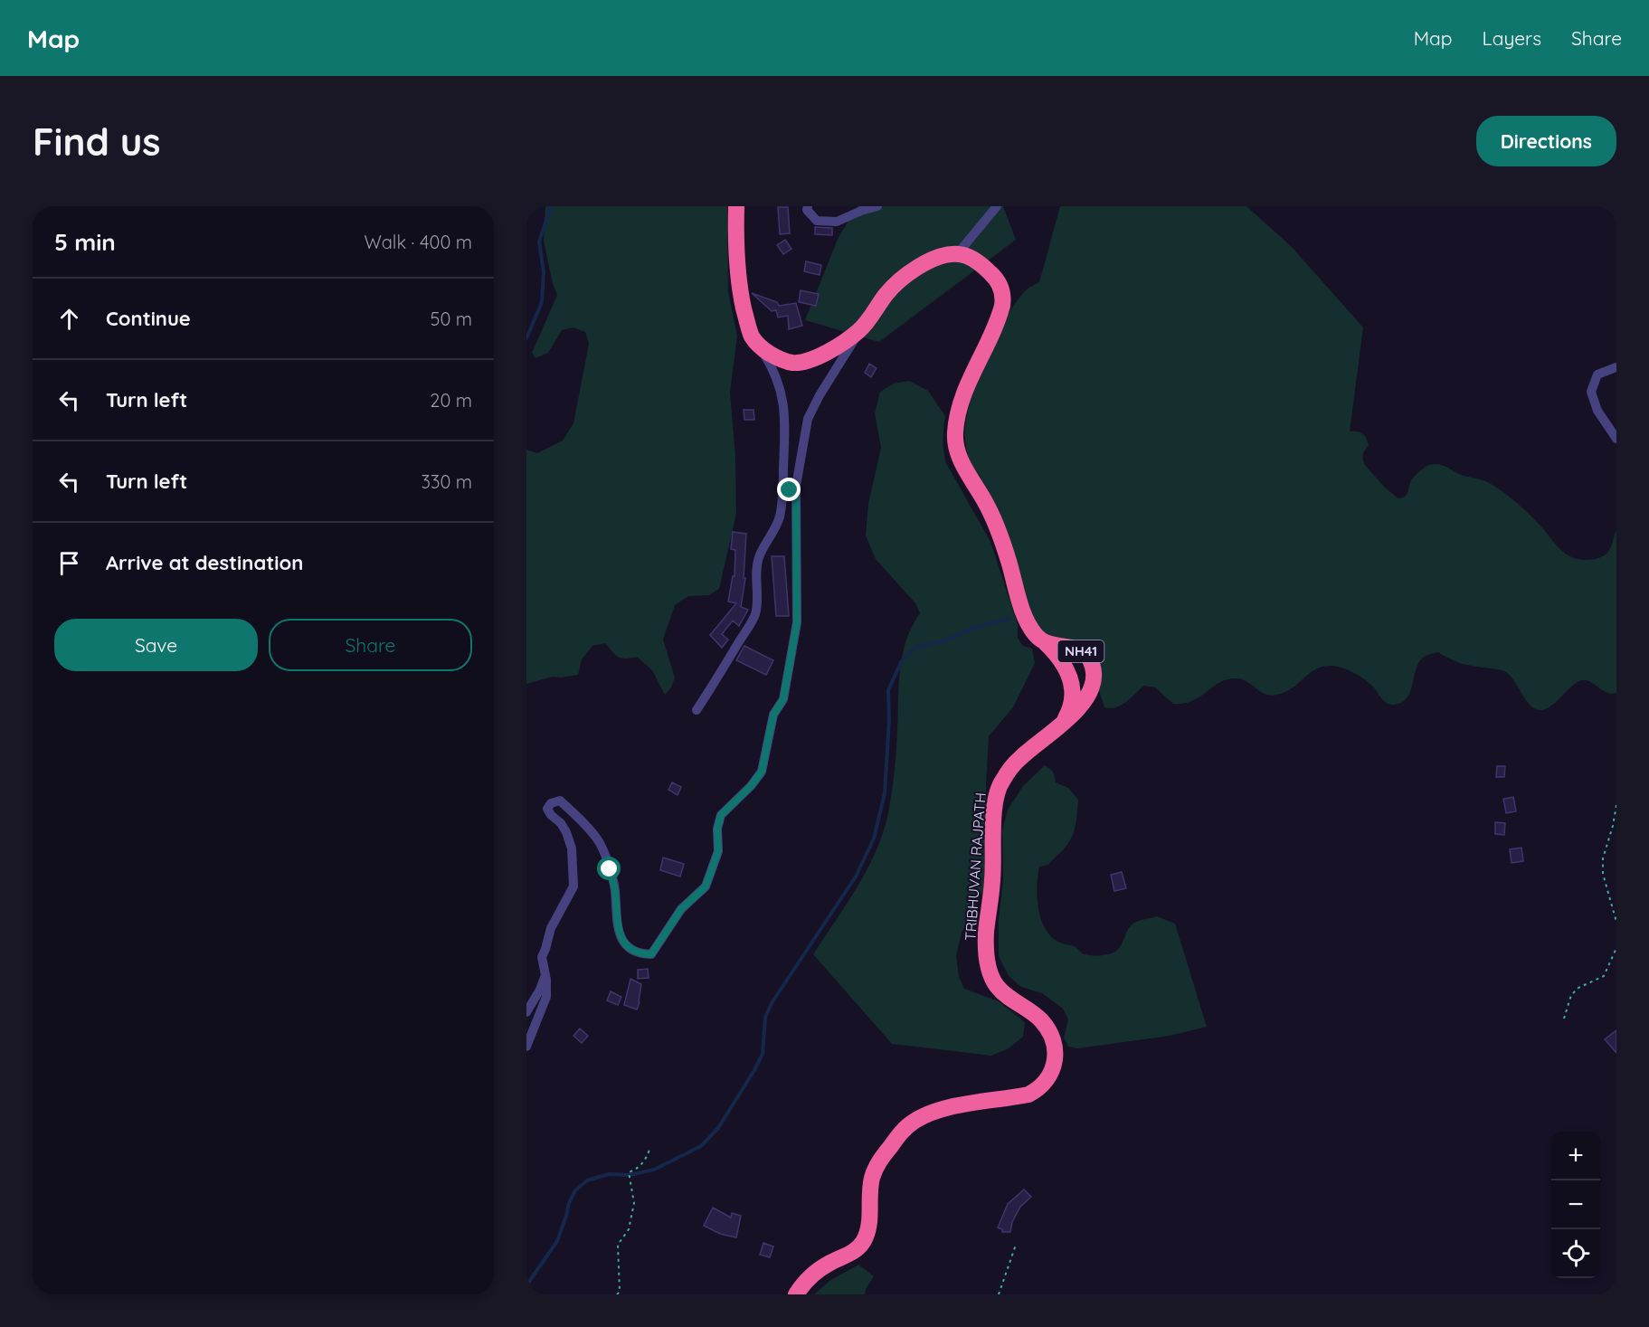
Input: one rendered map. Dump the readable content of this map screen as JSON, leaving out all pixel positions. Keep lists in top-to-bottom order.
{
  "streets": {
    "highway": ["NH41", "TRIBHUVAN RAJPATH"]
  },
  "crossings": [
    ["NH41", "TRIBHUVAN RAJPATH"]
  ],
  "page": {
    "header": "Map",
    "nav": ["Map", "Layers", "Share"],
    "buttons": [
      "Directions",
      ["Save", "Share"]
    ],
    "title": "Find us",
    "heading": ["5 min", "Walk · 400 m"],
    "list": [
      ["Continue", "50 m"],
      ["Turn left", "20 m"],
      ["Turn left", "330 m"],
      "Arrive at destination"
    ],
    "map_buttons": ["+", "−"]
  }
}
